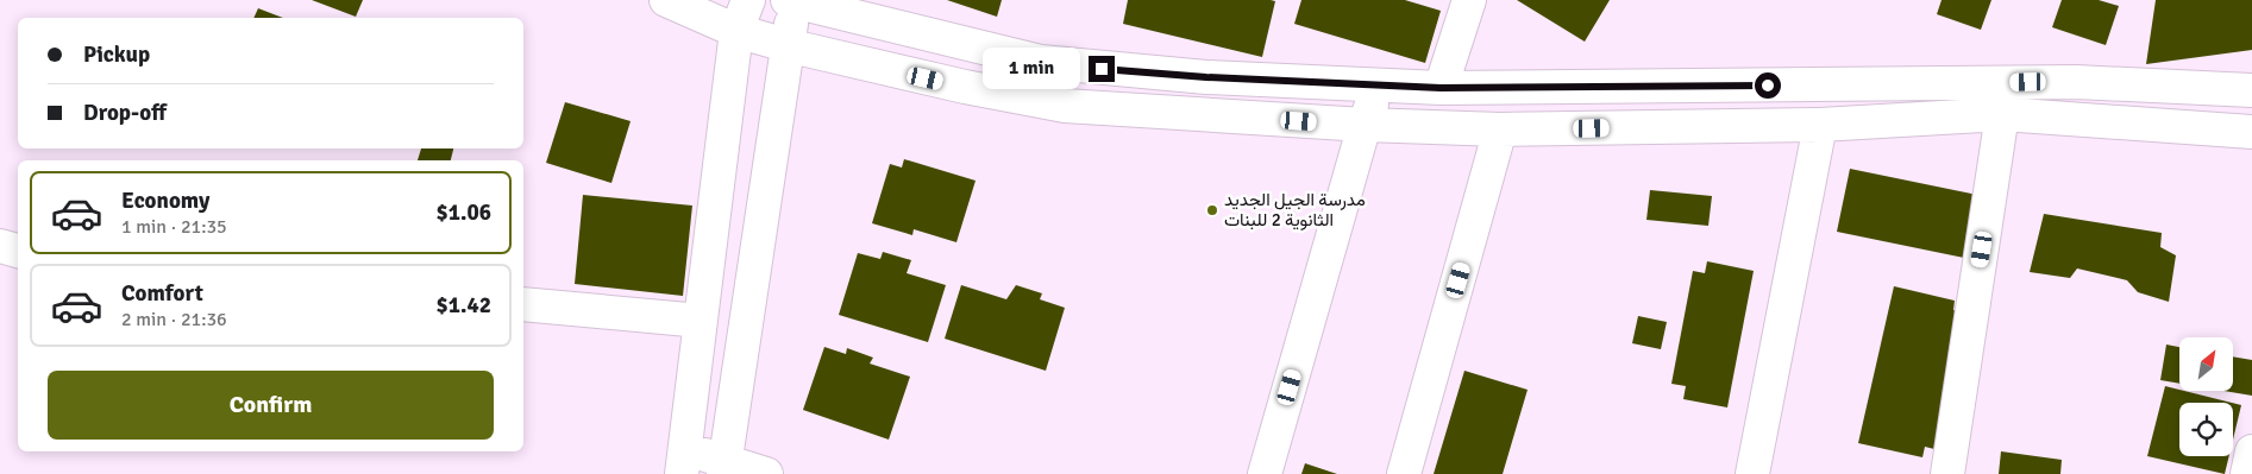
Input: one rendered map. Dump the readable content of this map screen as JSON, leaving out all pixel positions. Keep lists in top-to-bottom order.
{
  "places": ["مدرسة الجيل الجديد الثانوية 2 للبنات"],
  "north": "top right",
  "page": {
    "banner": ["Pickup", "Drop-off"],
    "bubble": "1 min",
    "list": [
      {
        "name": "Economy",
        "note": "1 min · 21:35",
        "value": "$1.06"
      },
      {
        "name": "Comfort",
        "note": "2 min · 21:36",
        "value": "$1.42"
      }
    ],
    "buttons": "Confirm"
  }
}
